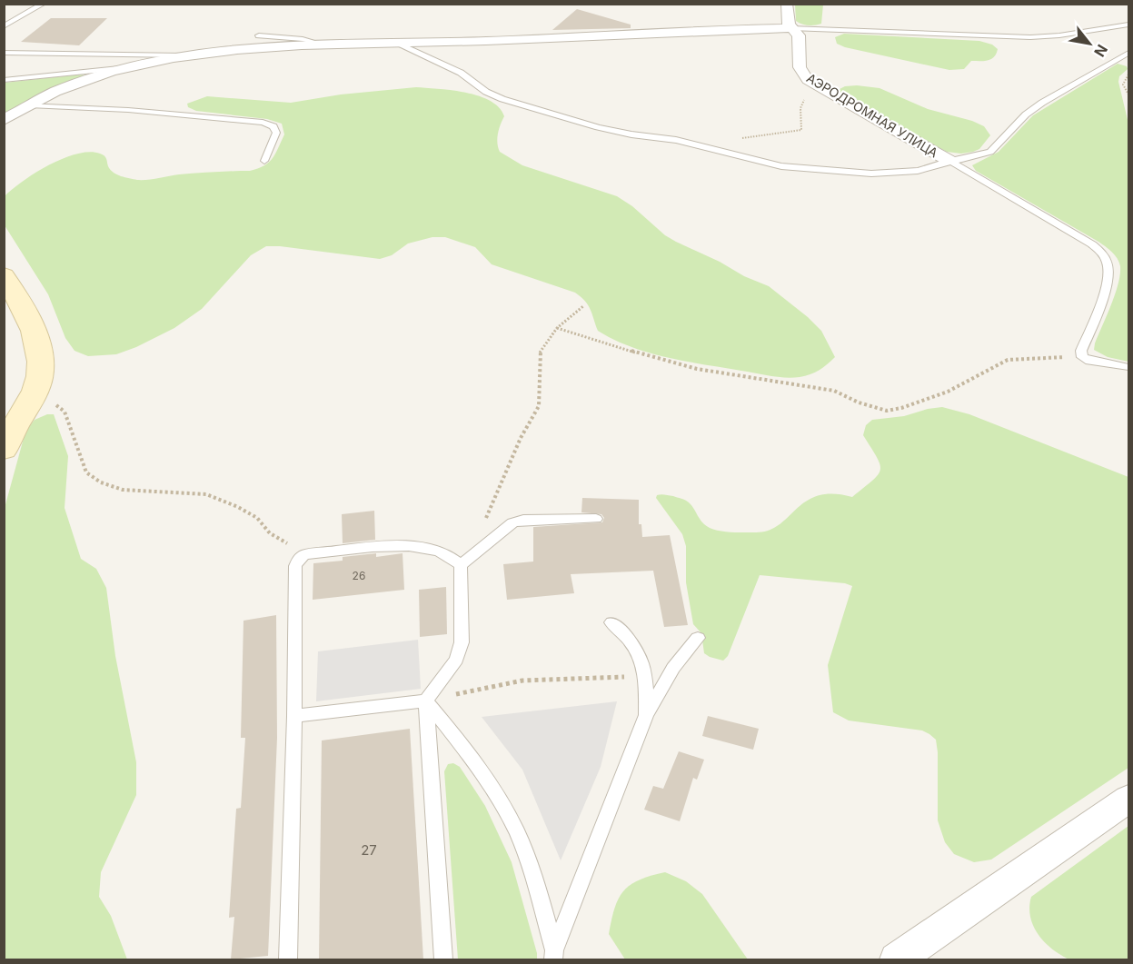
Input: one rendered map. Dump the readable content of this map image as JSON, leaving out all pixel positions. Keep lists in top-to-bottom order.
{
  "streets": {
    "street": ["АЭРОДРОМНАЯ УЛИЦА"]
  },
  "house_numbers": ["26", "27"],
  "north": "bottom right"
}
